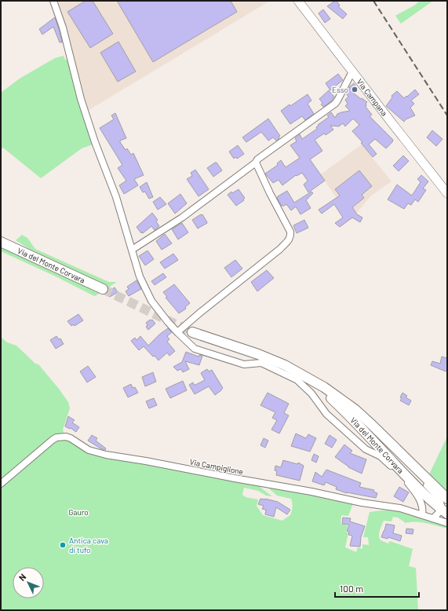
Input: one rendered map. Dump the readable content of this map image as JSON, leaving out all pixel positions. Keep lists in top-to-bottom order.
{
  "streets": {
    "main road": ["Via del Monte Corvara"],
    "street": ["Via Campana", "Via Campiglione"]
  },
  "parks": ["Gauro"],
  "places": ["Esso", "Antica cava di tufo"],
  "scale_bar": "100 m",
  "north": "top left"
}
